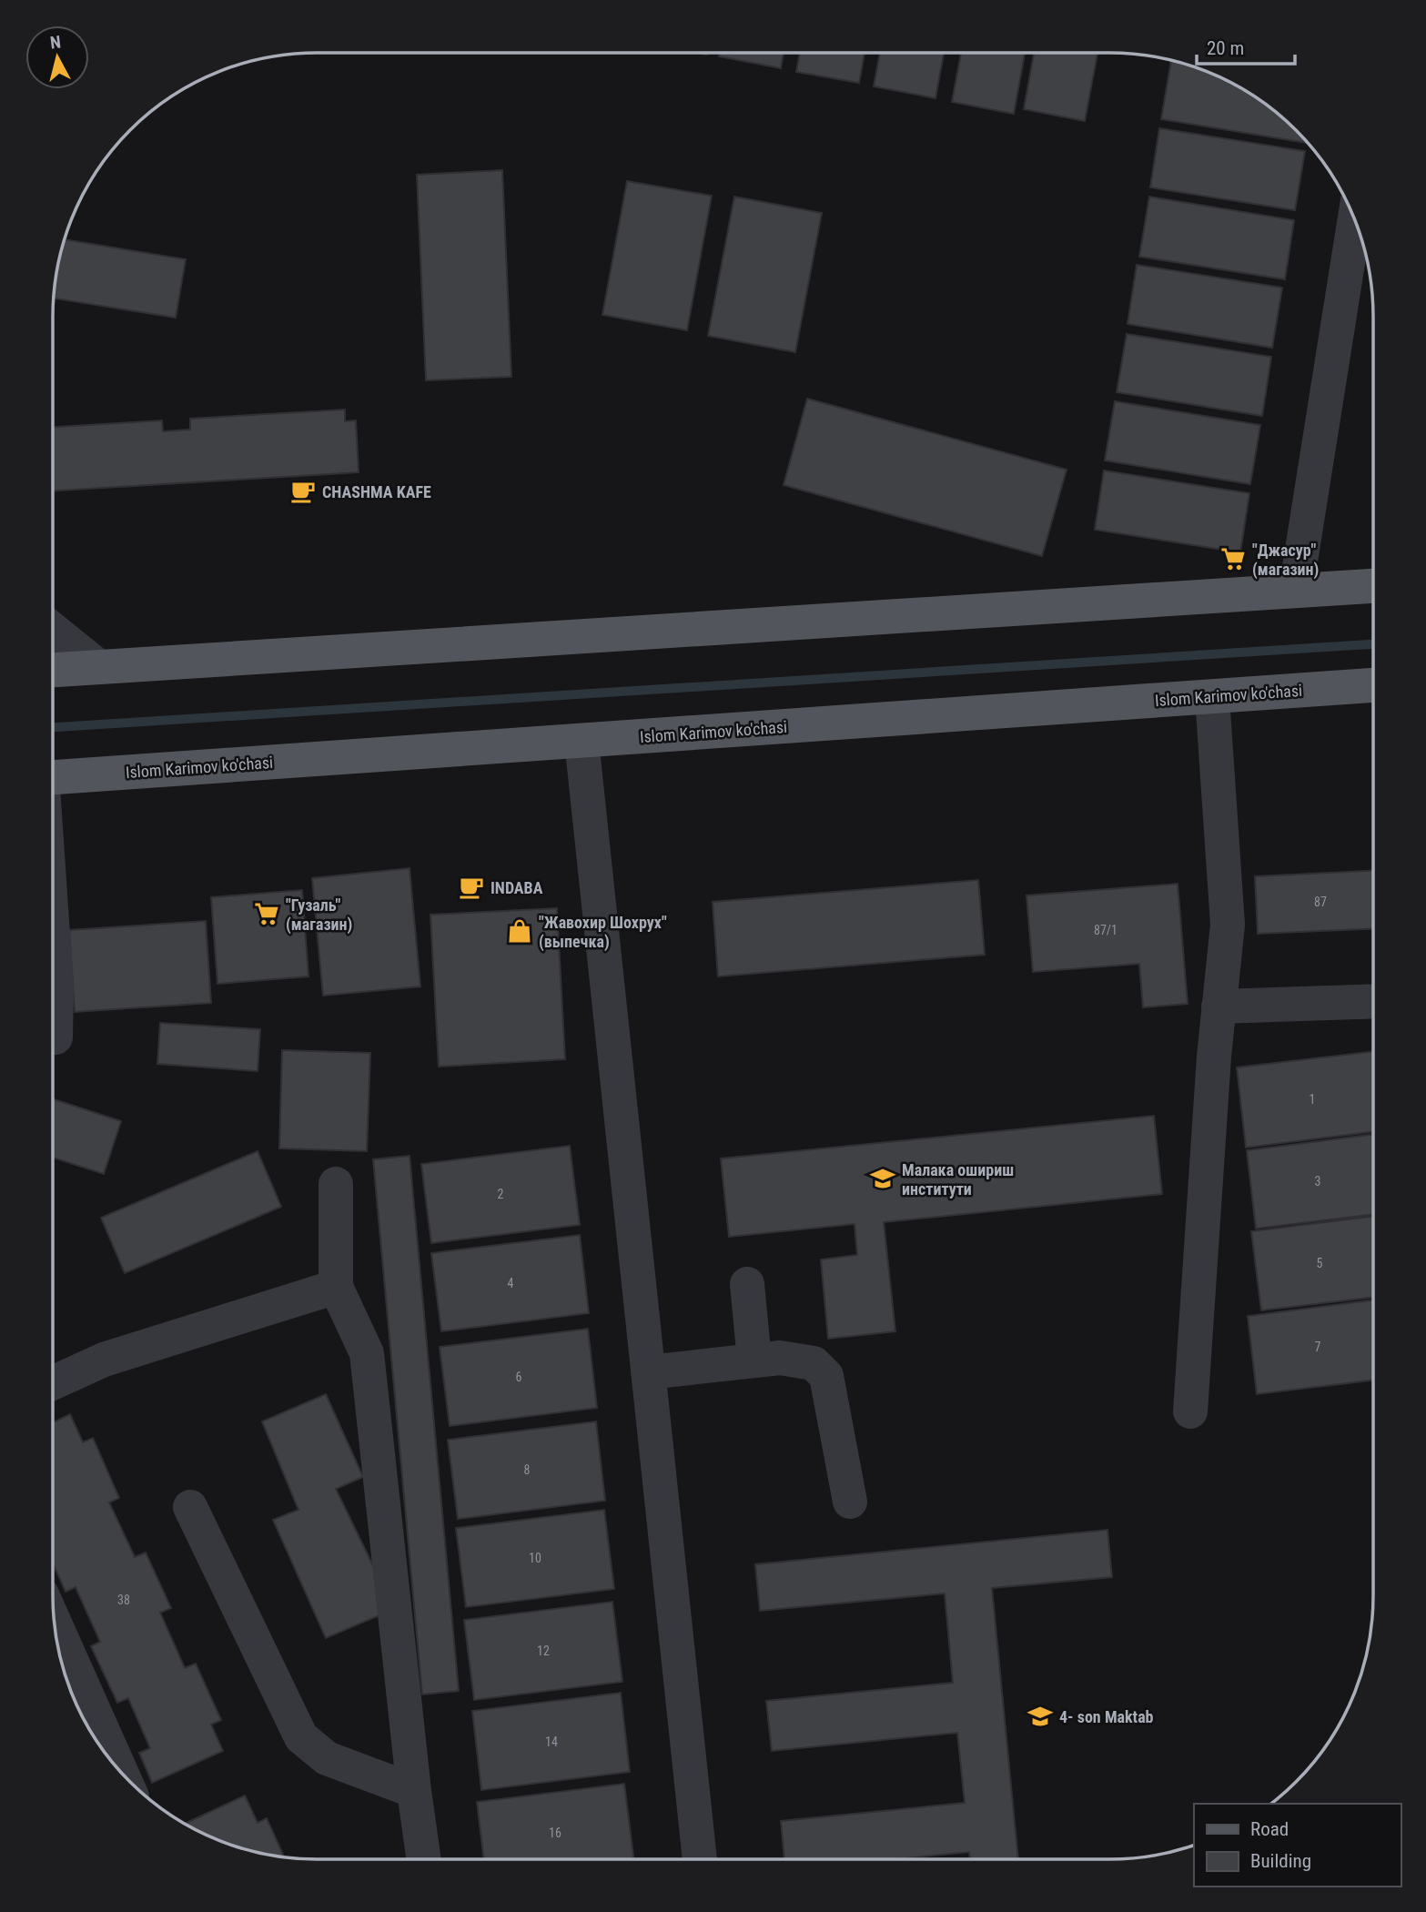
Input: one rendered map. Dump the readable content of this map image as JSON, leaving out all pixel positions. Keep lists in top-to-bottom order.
{
  "streets": {
    "main road": ["Islom Karimov ko'chasi"]
  },
  "places": {
    "cafe": ["CHASHMA KAFE", "INDABA"],
    "supermarket": ["\"Джасур\" (магазин)", "\"Гузаль\" (магазин)"],
    "shop": ["\"Жавохир Шохрух\" (выпечка)"],
    "school or university": ["Малака ошириш институти", "4- son Maktab"]
  },
  "house_numbers": [
    "87",
    "87/1",
    "1",
    "3",
    "2",
    "5",
    "4",
    "7",
    "6",
    "8",
    "10",
    "38",
    "12",
    "14",
    "16"
  ],
  "legend": ["Road", "Building"],
  "scale_bar": "20 m",
  "north": "top"
}
